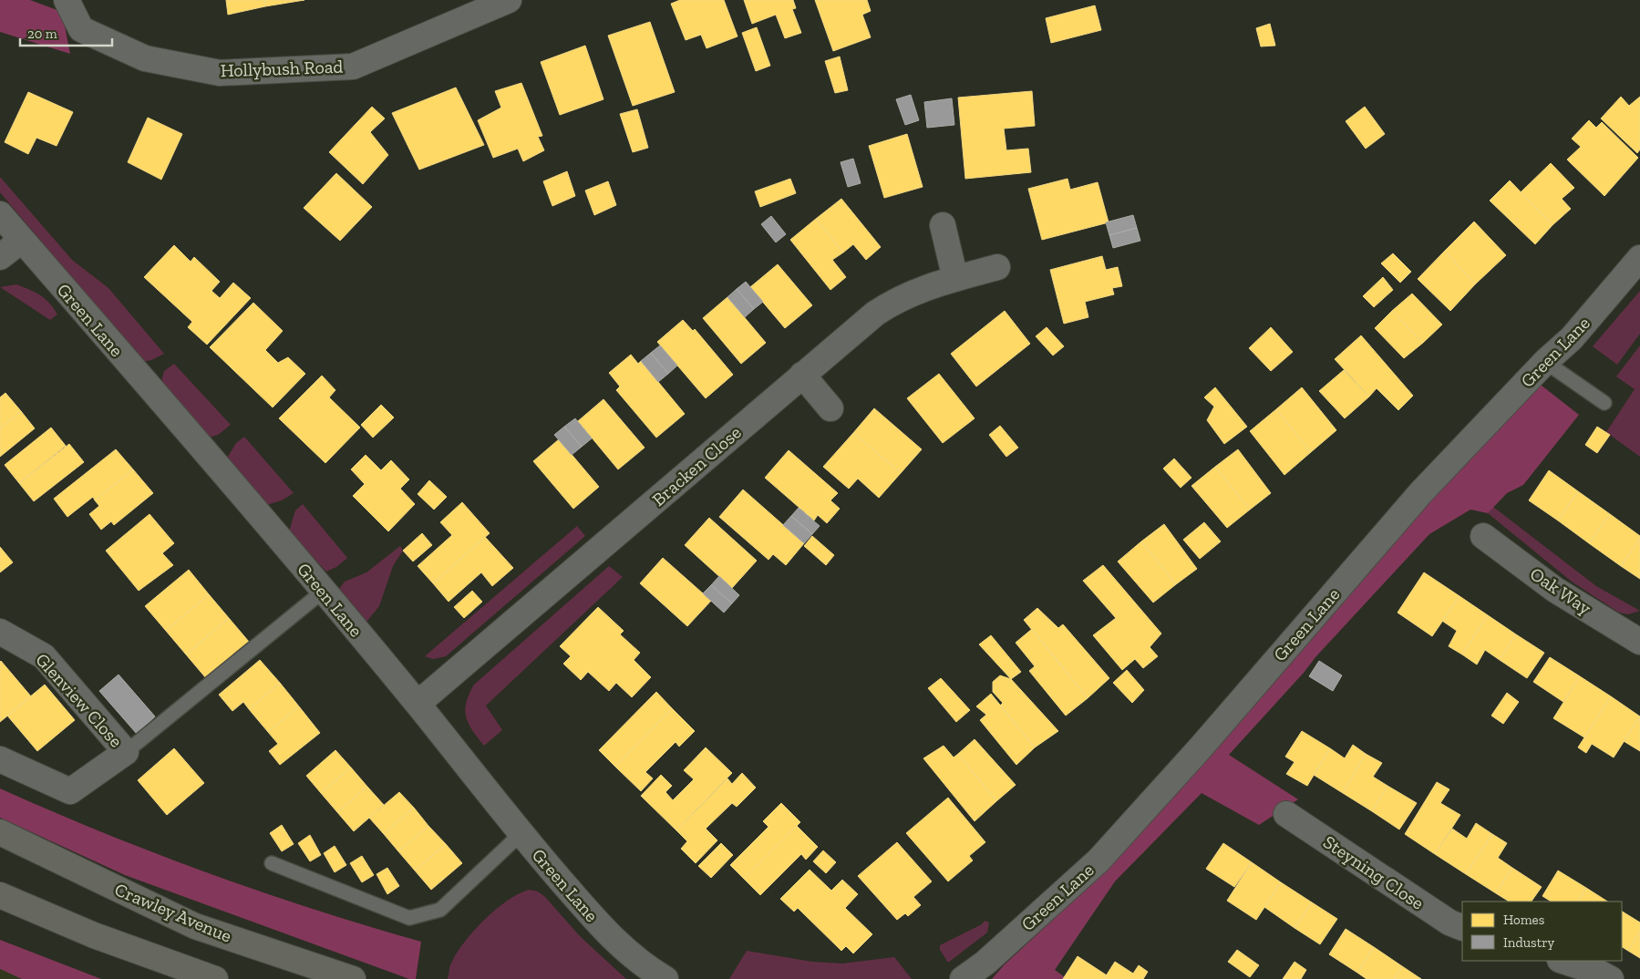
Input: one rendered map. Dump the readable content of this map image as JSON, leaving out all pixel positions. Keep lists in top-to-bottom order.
{
  "streets": {
    "main road": ["Crawley Avenue"],
    "street": [
      "Hollybush Road",
      "Green Lane",
      "Bracken Close",
      "Oak Way",
      "Glenview Close",
      "Steyning Close"
    ]
  },
  "crossings": [
    ["Green Lane", "Bracken Close"]
  ],
  "legend": ["Homes", "Industry"],
  "scale_bar": "20 m"
}
